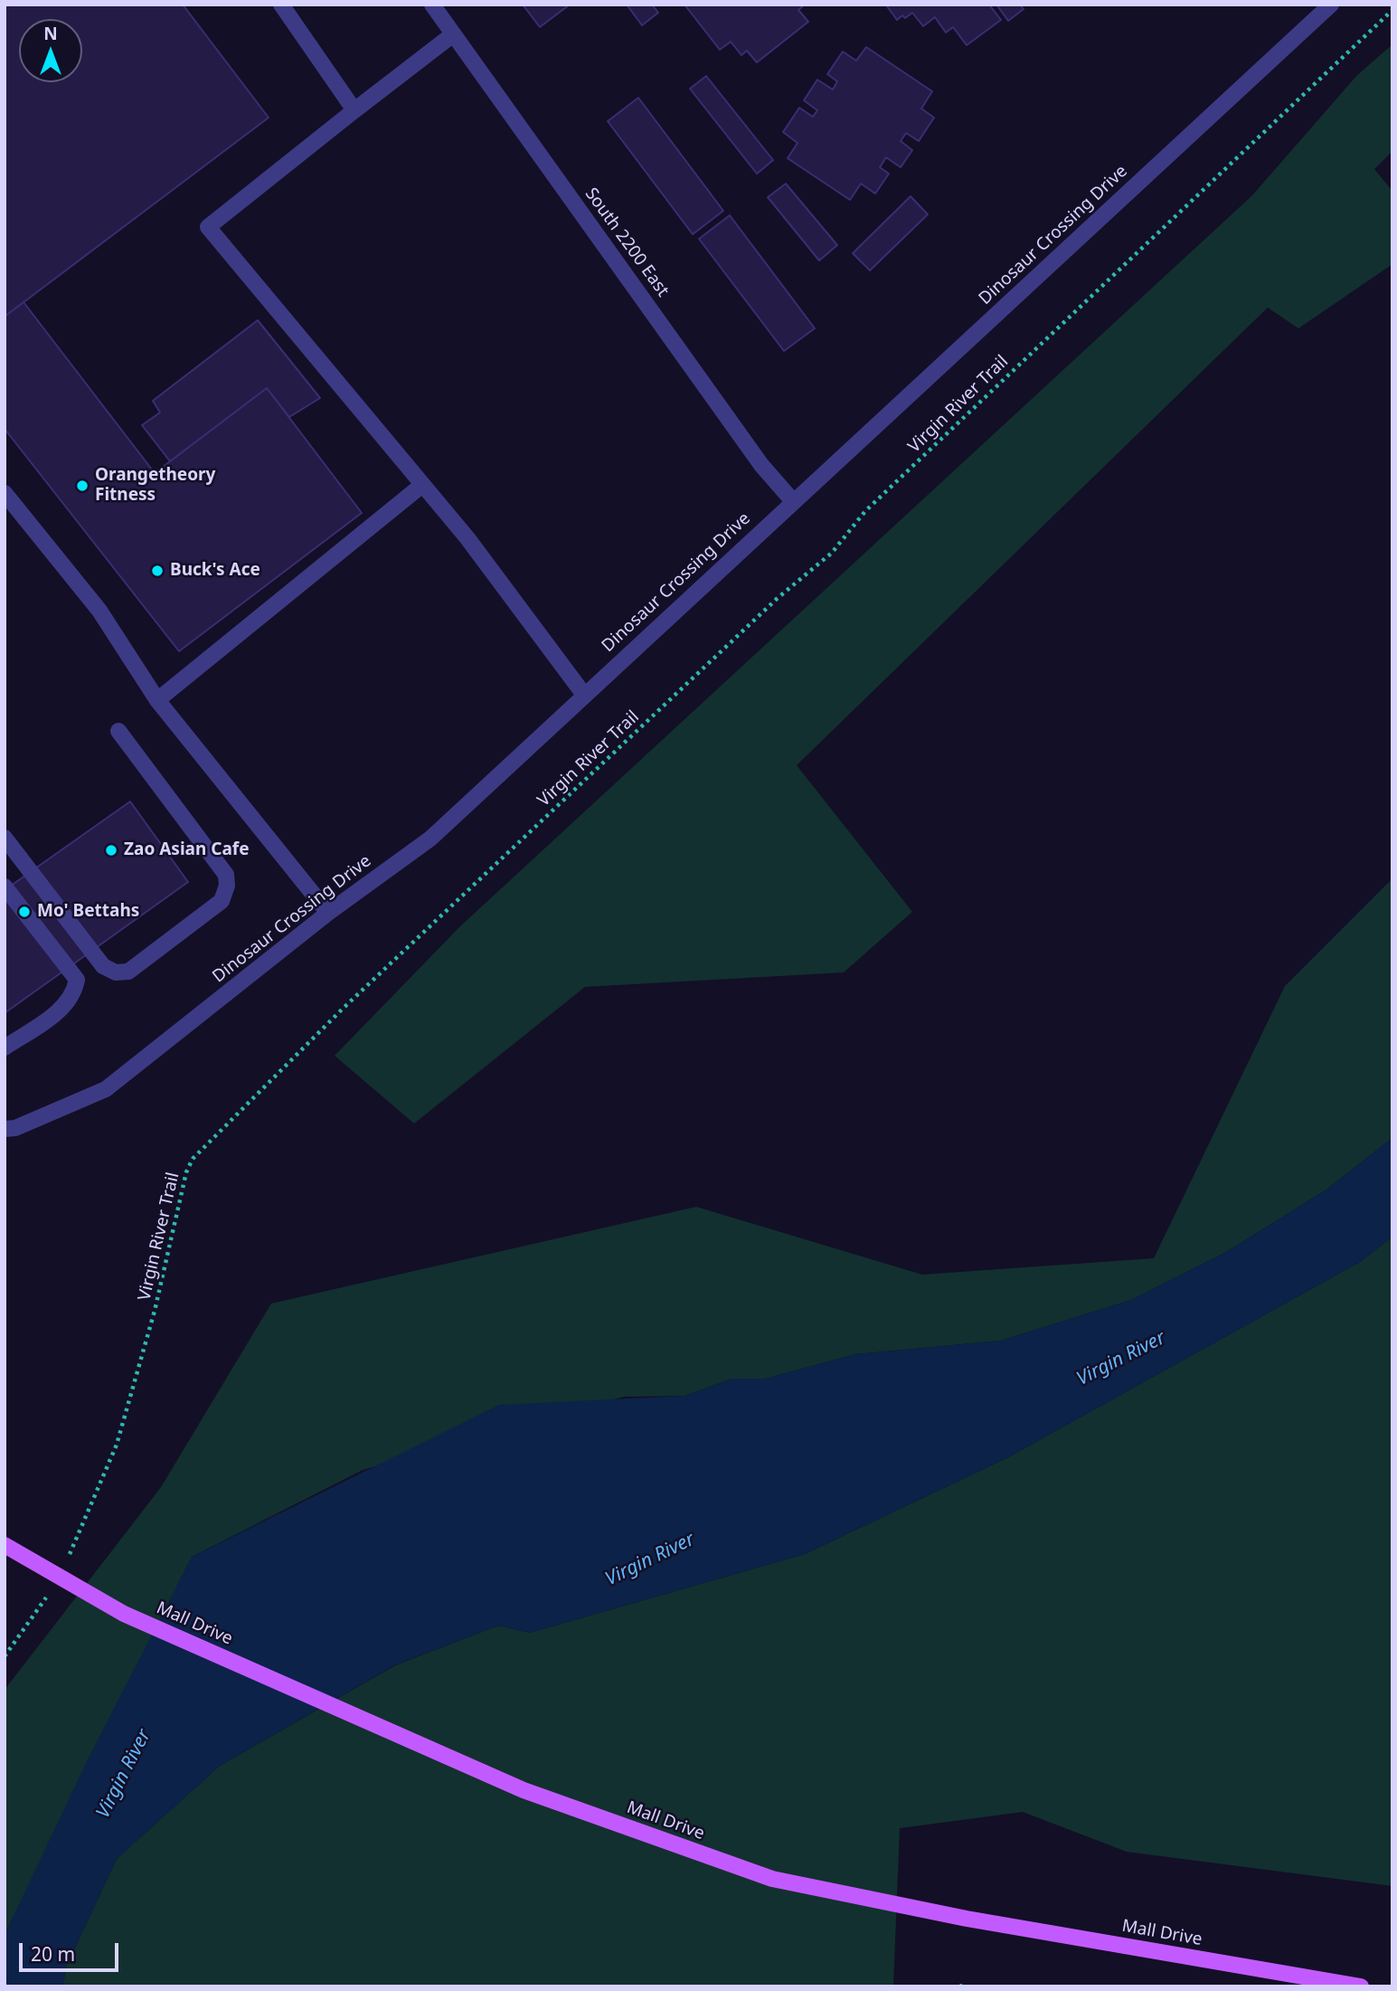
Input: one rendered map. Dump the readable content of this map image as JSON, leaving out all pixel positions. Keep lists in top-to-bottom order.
{
  "streets": {
    "main road": ["Mall Drive"],
    "street": ["Dinosaur Crossing Drive", "South 2200 East"],
    "path": ["Virgin River Trail"]
  },
  "crossings": [
    ["Dinosaur Crossing Drive", "South 2200 East"]
  ],
  "water": ["Virgin River"],
  "places": [
    "Orangetheory Fitness",
    "Buck's Ace",
    "Zao Asian Cafe",
    "Mo' Bettahs"
  ],
  "scale_bar": "20 m",
  "north": "top"
}
